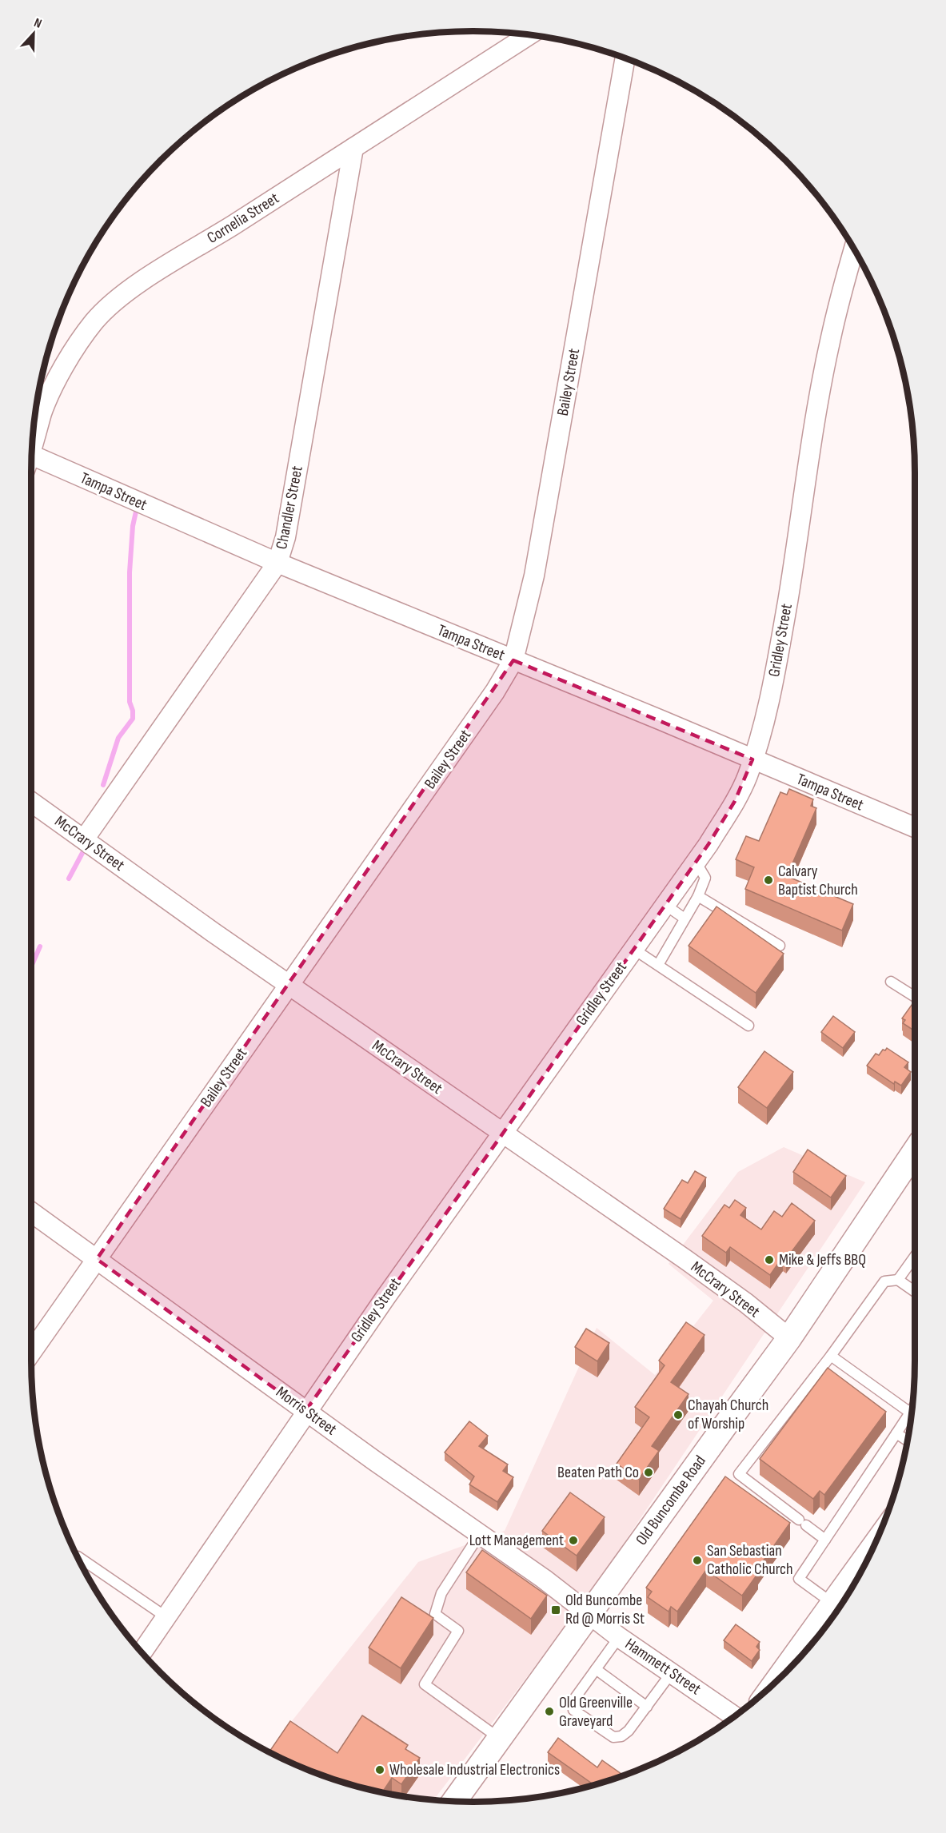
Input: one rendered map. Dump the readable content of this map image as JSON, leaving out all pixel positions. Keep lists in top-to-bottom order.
{
  "streets": {
    "street": [
      "Cornelia Street",
      "Bailey Street",
      "Tampa Street",
      "Chandler Street",
      "Gridley Street",
      "McCrary Street",
      "Morris Street",
      "Old Buncombe Road",
      "Hammett Street"
    ]
  },
  "crossings": [
    ["Cornelia Street", "Chandler Street"],
    ["Bailey Street", "Tampa Street"],
    ["Bailey Street", "McCrary Street"],
    ["Bailey Street", "Morris Street"],
    ["Tampa Street", "Chandler Street"],
    ["Tampa Street", "Gridley Street"],
    ["Chandler Street", "McCrary Street"],
    ["Gridley Street", "McCrary Street"],
    ["Gridley Street", "Morris Street"],
    ["McCrary Street", "Old Buncombe Road"],
    ["Morris Street", "Old Buncombe Road"],
    ["Morris Street", "Hammett Street"],
    ["Old Buncombe Road", "Hammett Street"]
  ],
  "places": {
    "other": [
      "Calvary Baptist Church",
      "Mike & Jeffs BBQ",
      "Chayah Church of Worship",
      "Beaten Path Co",
      "Lott Management",
      "San Sebastian Catholic Church",
      "Old Greenville Graveyard",
      "Wholesale Industrial Electronics"
    ],
    "transit": ["Old Buncombe Rd @ Morris St"]
  },
  "north": "top"
}
